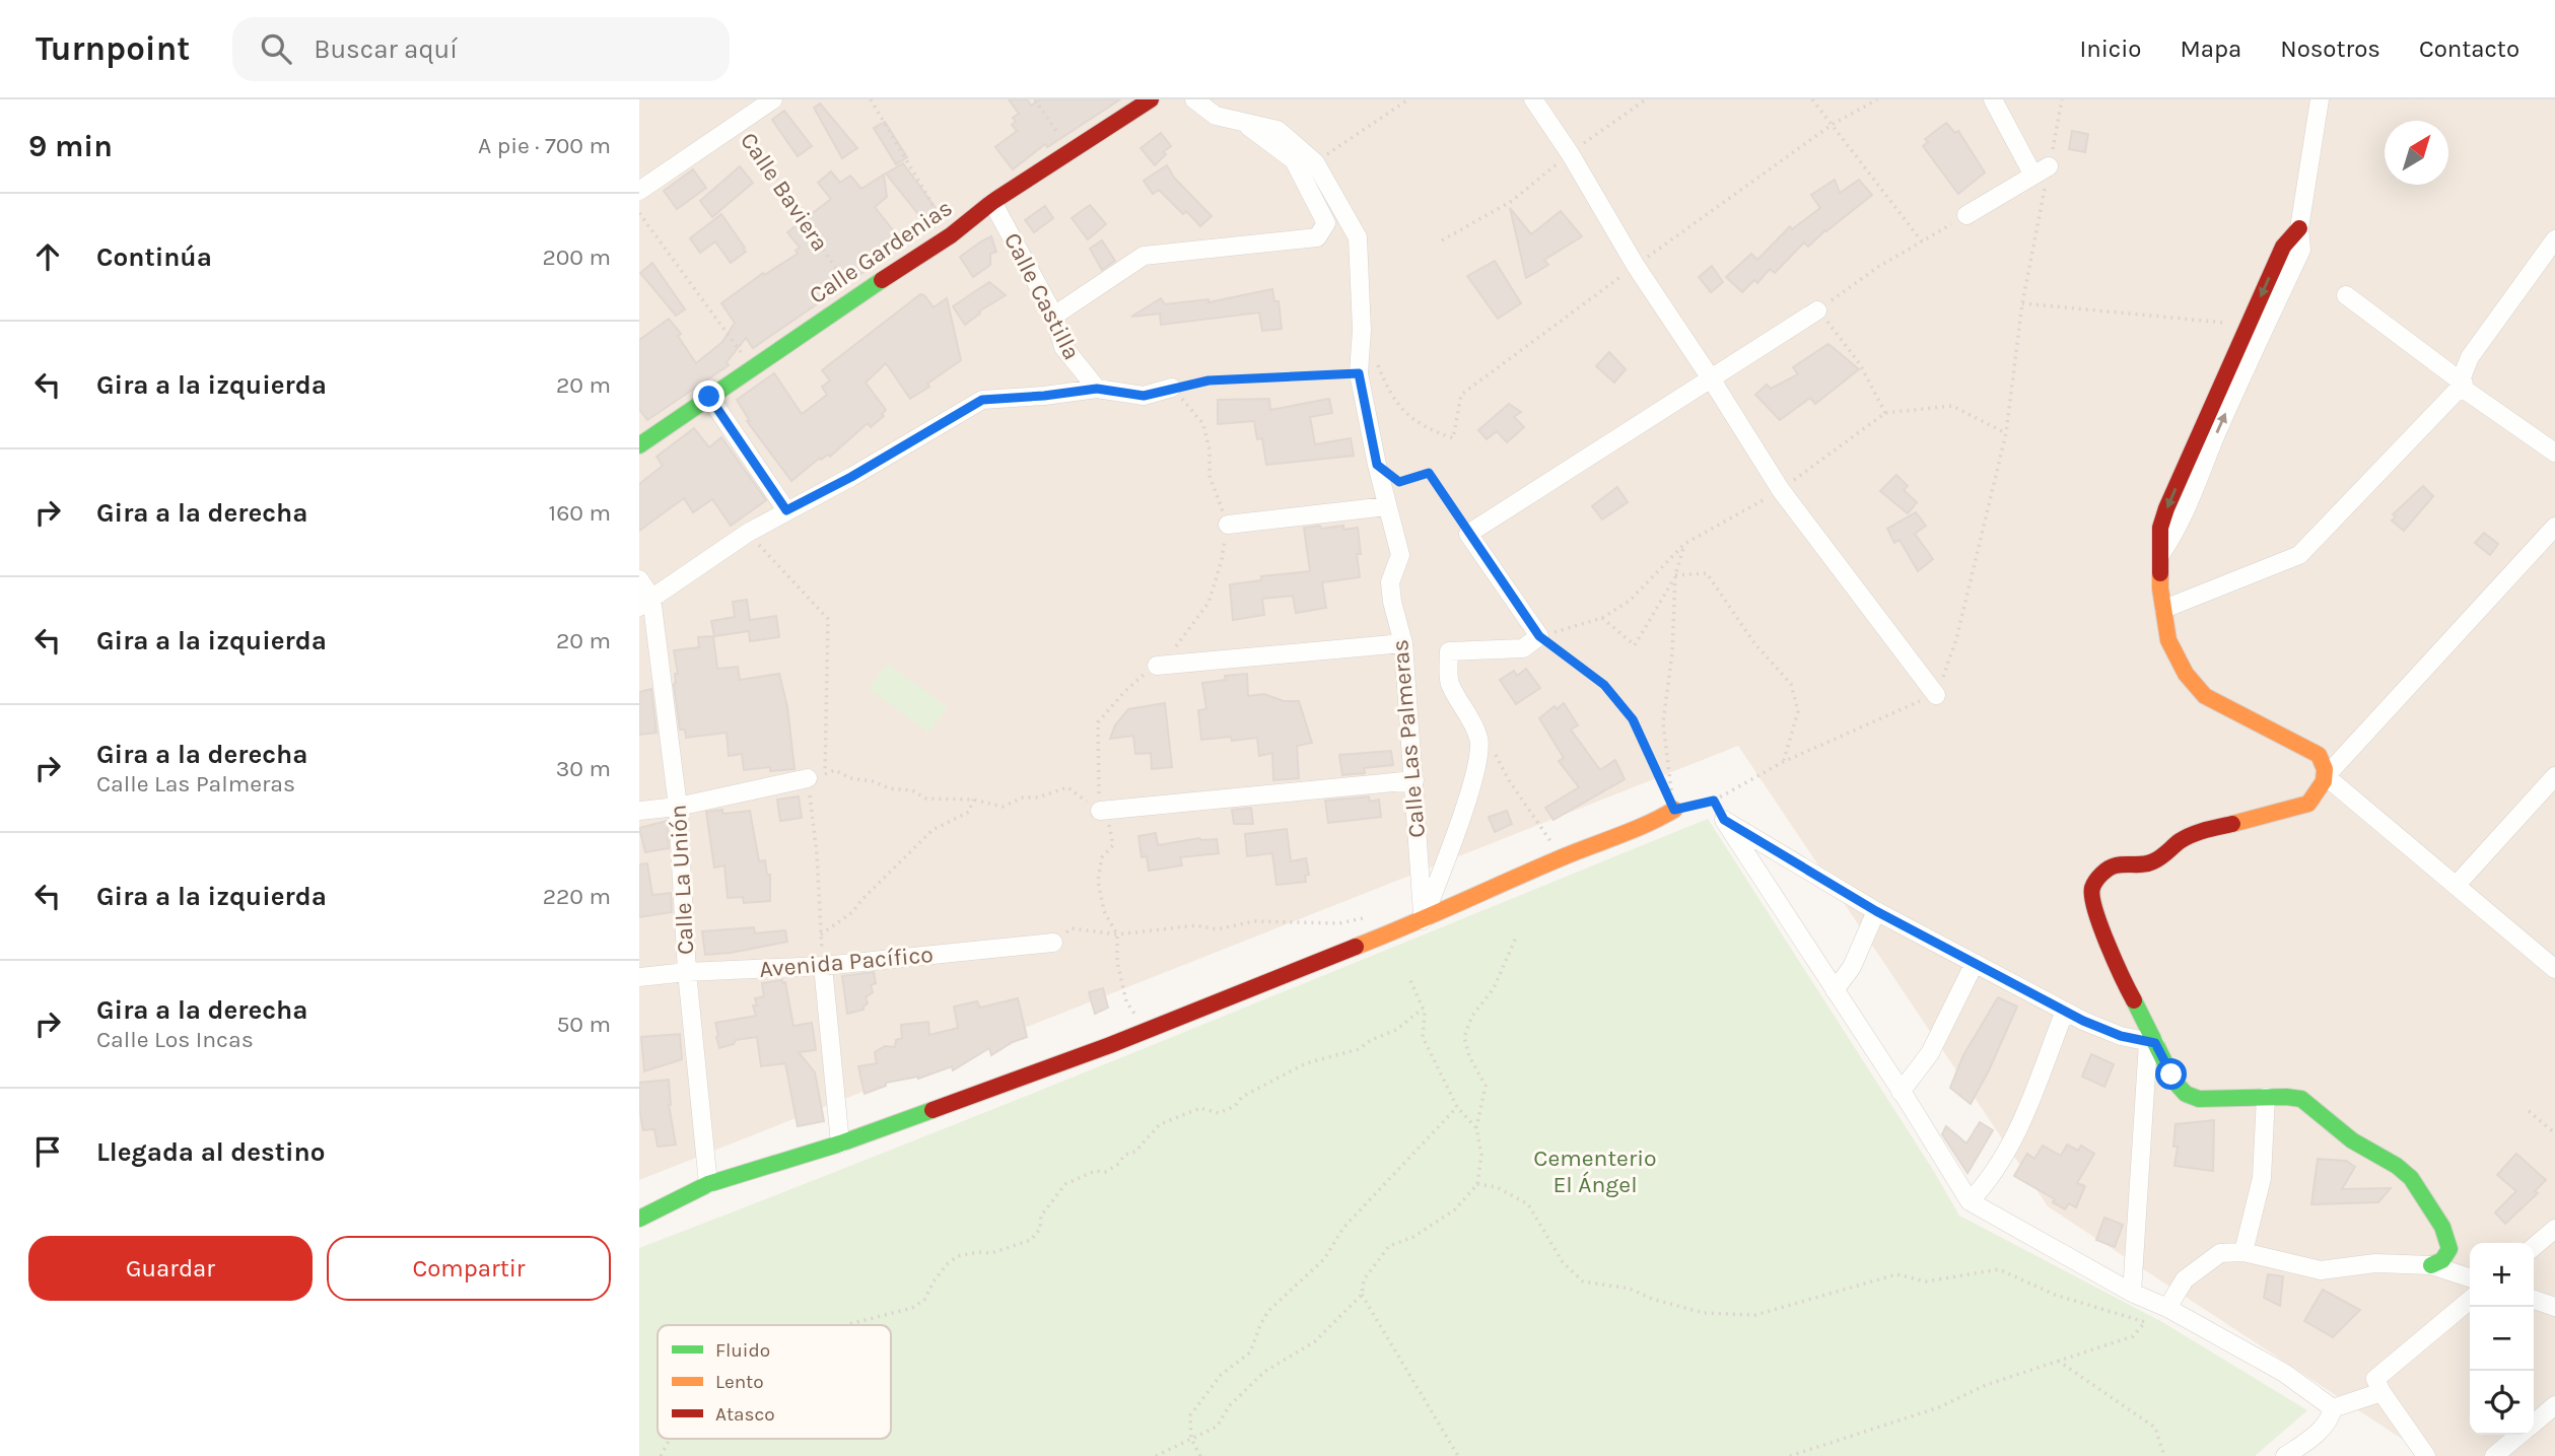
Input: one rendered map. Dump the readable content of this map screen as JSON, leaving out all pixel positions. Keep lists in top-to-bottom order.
{
  "streets": {
    "street": [
      "Calle Gardenias",
      "Calle Castilla",
      "Calle Las Palmeras",
      "Calle La Unión",
      "Avenida Pacífico"
    ],
    "path": ["Calle Baviera"]
  },
  "crossings": [
    ["Calle Baviera", "Calle Gardenias"],
    ["Calle Gardenias", "Calle Castilla"],
    ["Calle La Unión", "Avenida Pacífico"]
  ],
  "parks": ["Cementerio El Ángel"],
  "legend": ["Fluido", "Lento", "Atasco"],
  "north": "top right",
  "page": {
    "header": "Turnpoint",
    "search": "Buscar aquí",
    "nav": [
      "Inicio",
      "Mapa",
      "Nosotros",
      "Contacto"
    ],
    "heading": ["9 min", "A pie · 700 m"],
    "list": [
      ["Continúa", "200 m"],
      ["Gira a la izquierda", "20 m"],
      ["Gira a la derecha", "160 m"],
      ["Gira a la izquierda", "20 m"],
      ["Gira a la derecha", "Calle Las Palmeras", "30 m"],
      ["Gira a la izquierda", "220 m"],
      ["Gira a la derecha", "Calle Los Incas", "50 m"],
      "Llegada al destino"
    ],
    "buttons": ["Guardar", "Compartir"],
    "map_buttons": ["+", "−"]
  }
}
